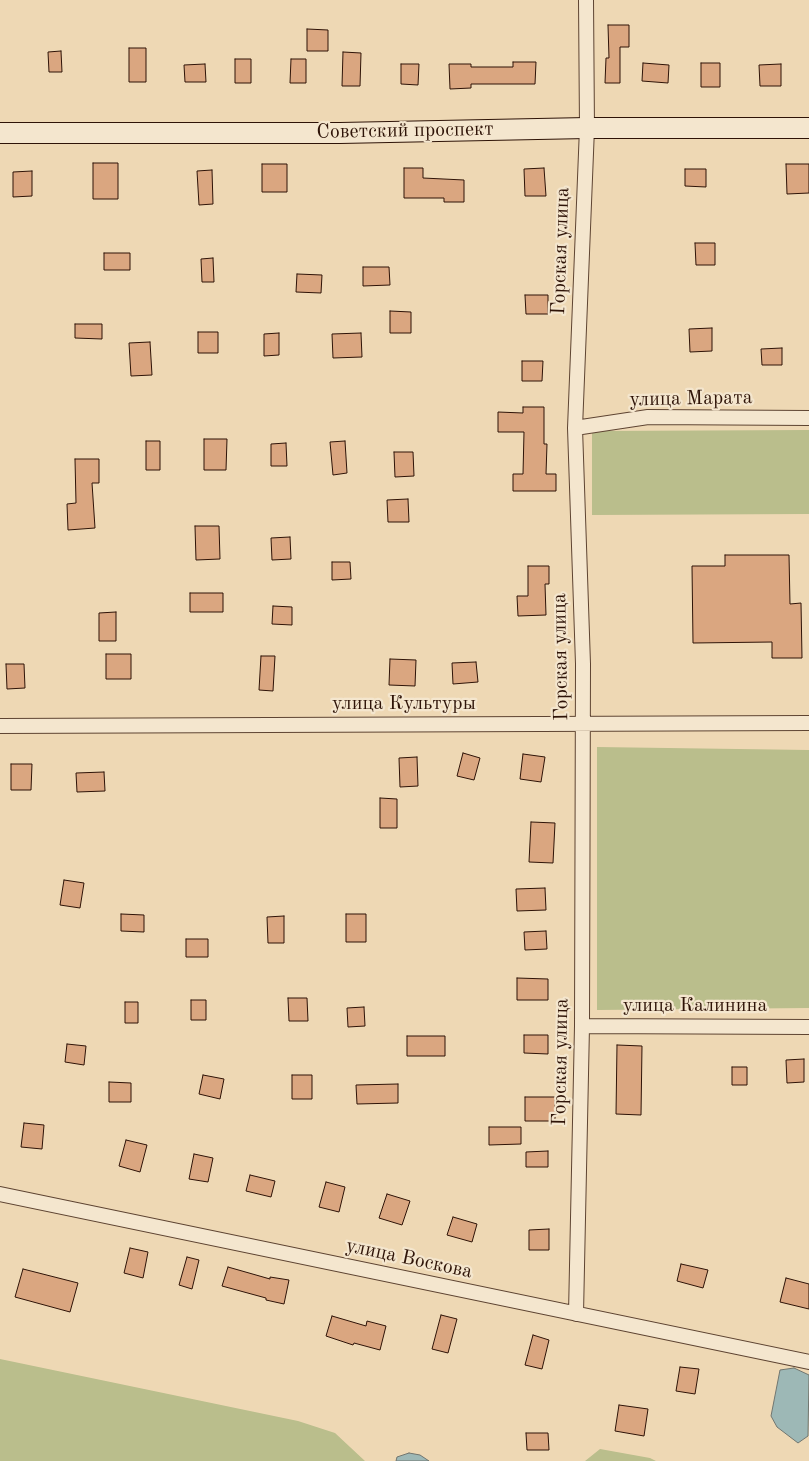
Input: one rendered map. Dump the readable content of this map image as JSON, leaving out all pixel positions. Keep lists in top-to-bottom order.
{
  "streets": {
    "street": [
      "Советский проспект",
      "Горская улица",
      "улица Марата",
      "улица Культуры",
      "улица Калинина",
      "улица Воскова"
    ]
  },
  "crossings": [
    ["Советский проспект", "Горская улица"],
    ["Горская улица", "улица Марата"],
    ["Горская улица", "улица Культуры"],
    ["Горская улица", "улица Калинина"],
    ["Горская улица", "улица Воскова"]
  ]
}
